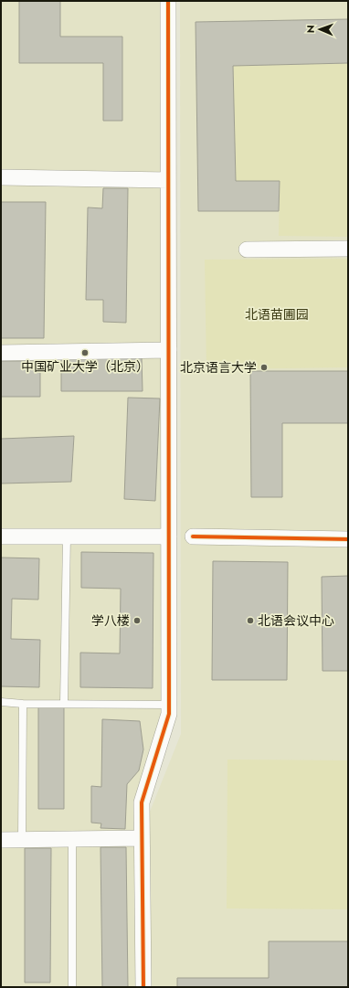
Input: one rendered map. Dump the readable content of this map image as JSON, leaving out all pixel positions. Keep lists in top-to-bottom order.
{
  "parks": ["北语苗圃园"],
  "places": [
    "中国矿业大学（北京）",
    "北京语言大学",
    "学八楼",
    "北语会议中心"
  ],
  "north": "left"
}
